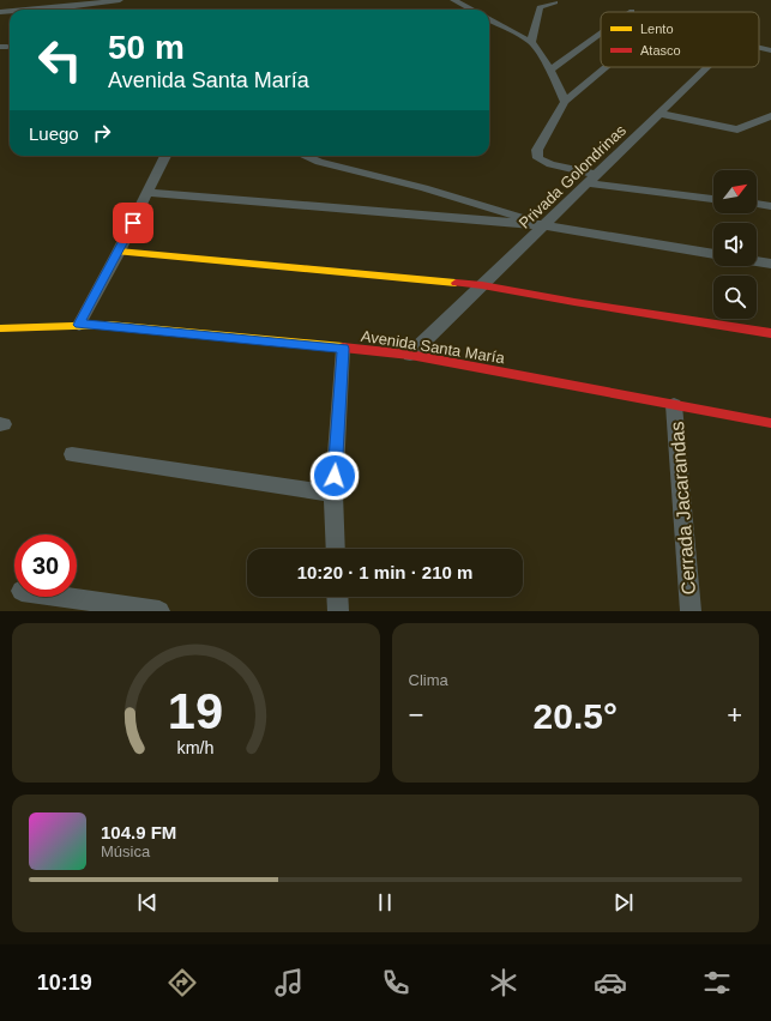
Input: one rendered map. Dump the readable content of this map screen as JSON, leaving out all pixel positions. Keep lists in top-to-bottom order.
{
  "streets": {
    "main road": ["Avenida Santa María"],
    "street": ["Privada Golondrinas", "Cerrada Jacarandas"]
  },
  "crossings": [
    ["Privada Golondrinas", "Avenida Santa María"],
    ["Avenida Santa María", "Cerrada Jacarandas"]
  ],
  "legend": ["Lento", "Atasco"],
  "north": "top right",
  "page": {
    "turn": ["50 m", "Avenida Santa María"],
    "then": "Luego",
    "limit": "30",
    "trip": "10:20 · 1 min · 210 m",
    "tile": "Clima",
    "heat": ["−", "20.5°", "+"],
    "song": ["104.9 FM", "Música"],
    "tabs": "10:19",
    "gauge": ["19", "km/h"]
  }
}
